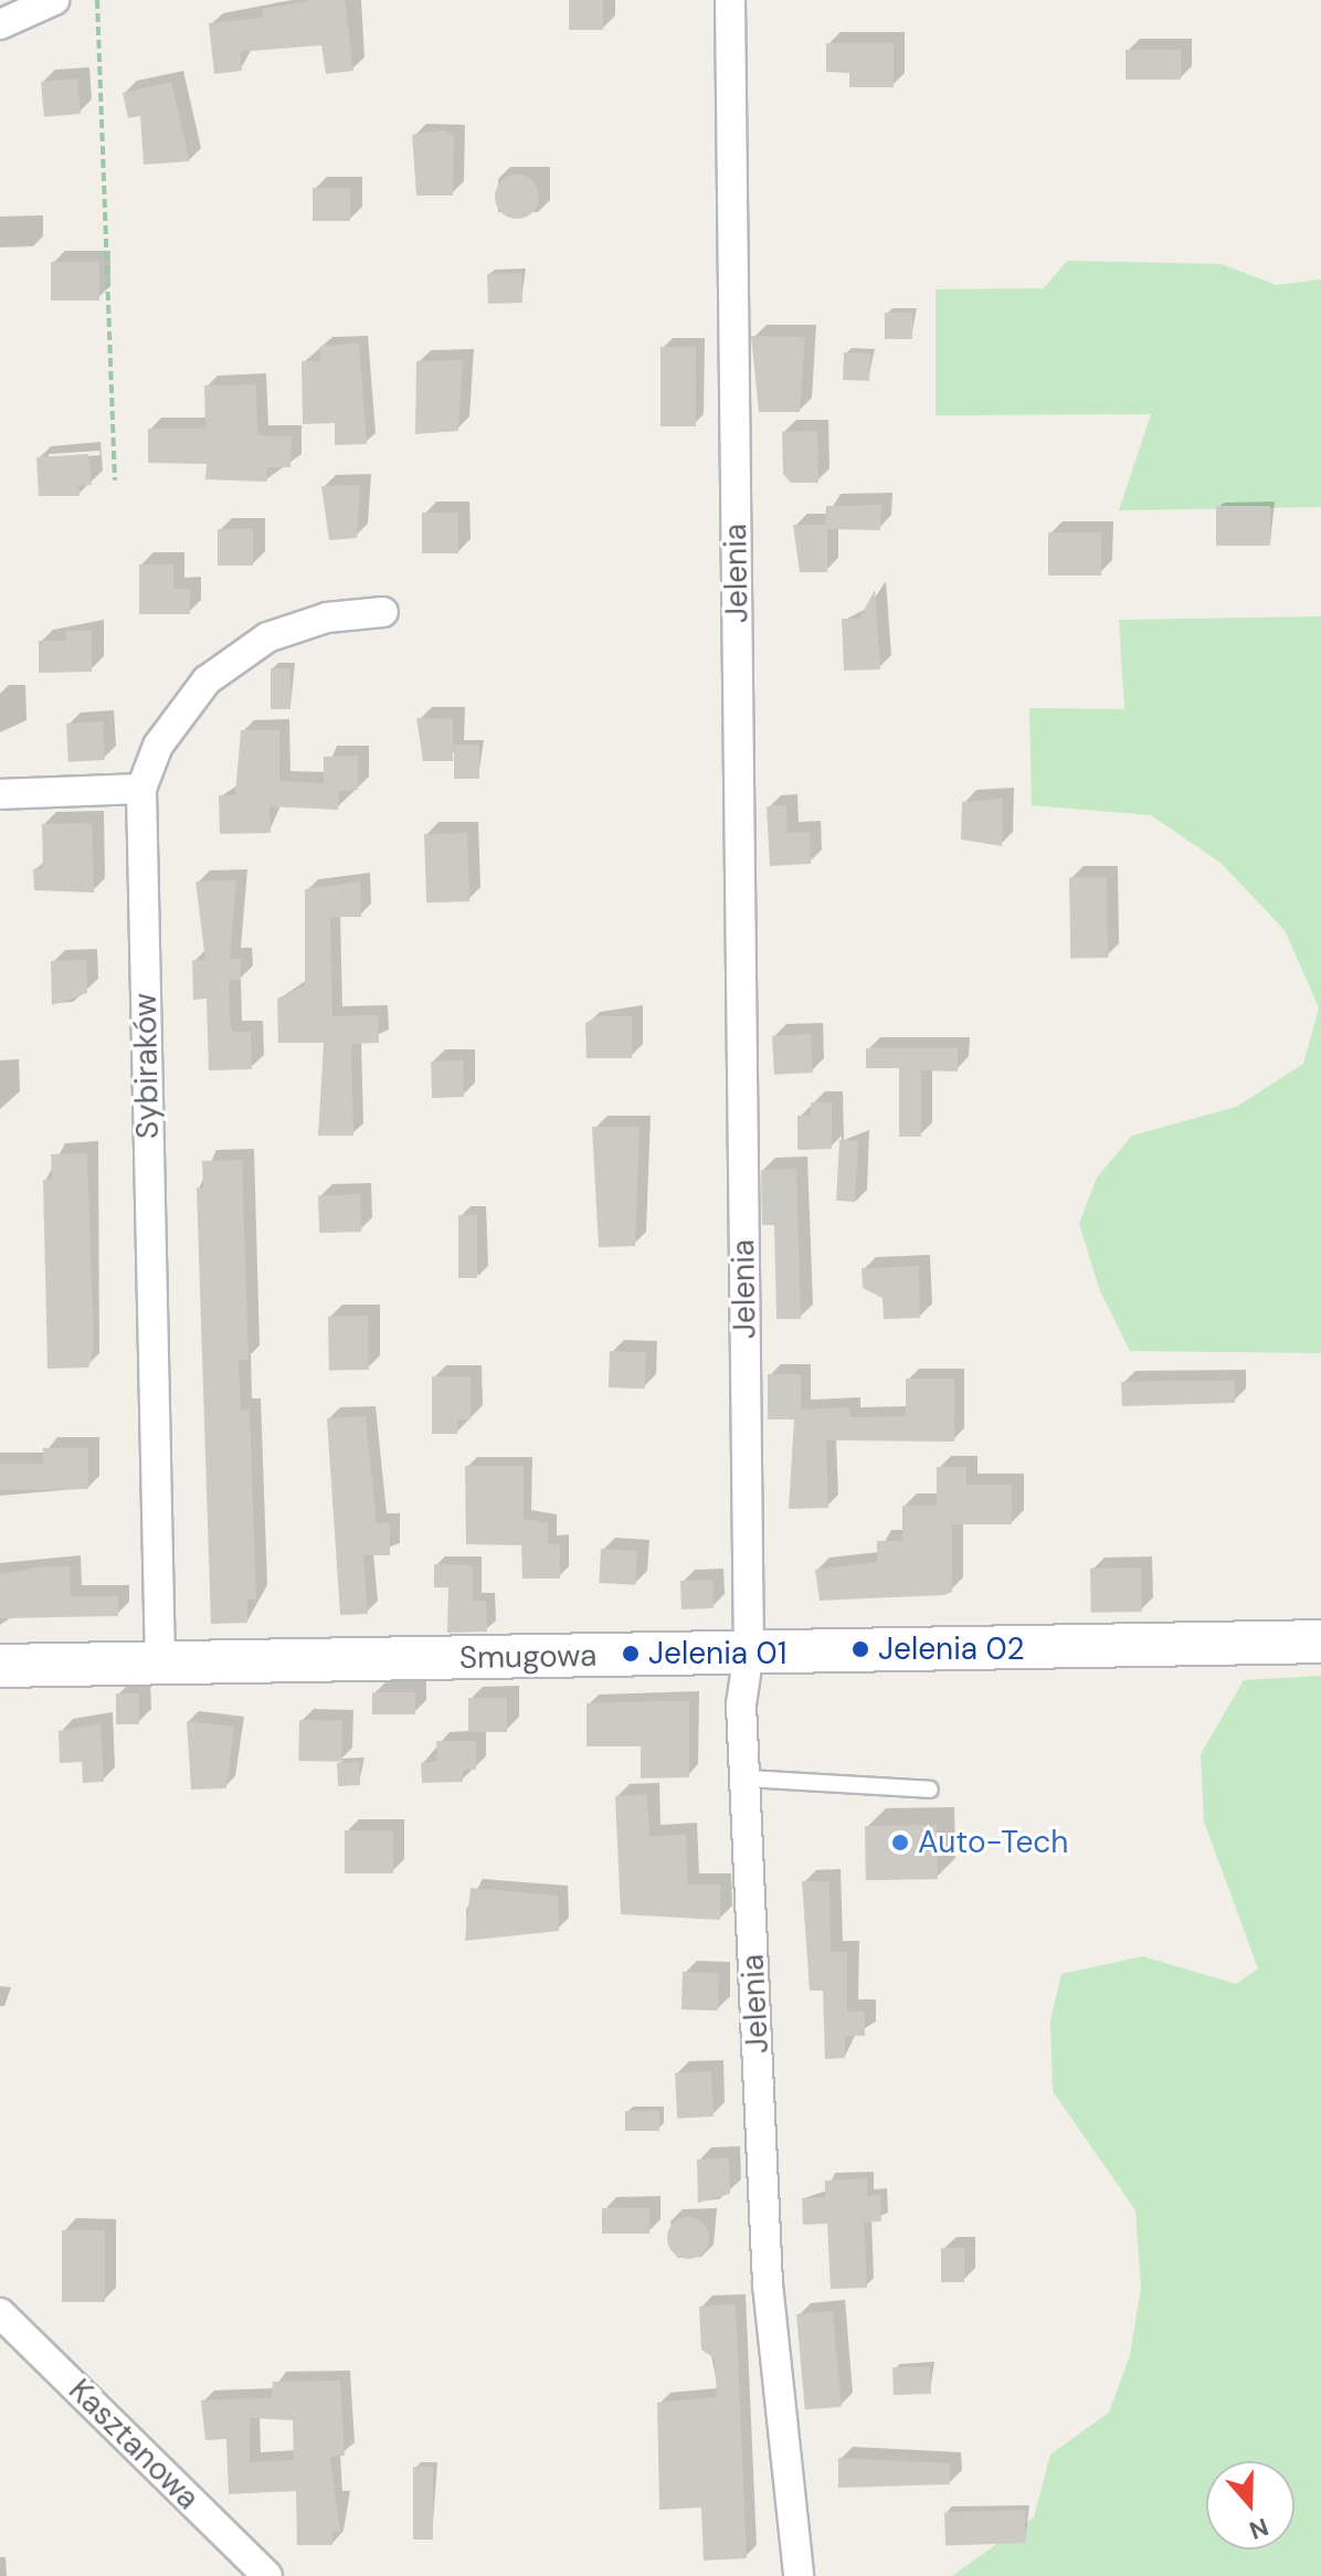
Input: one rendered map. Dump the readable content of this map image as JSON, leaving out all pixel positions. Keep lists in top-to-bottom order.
{
  "streets": {
    "street": [
      "Jelenia",
      "Sybiraków",
      "Smugowa",
      "Kasztanowa"
    ]
  },
  "crossings": [
    ["Jelenia", "Smugowa"],
    ["Sybiraków", "Smugowa"]
  ],
  "places": ["Jelenia 02", "Jelenia 01", "Auto-Tech"],
  "north": "bottom"
}
